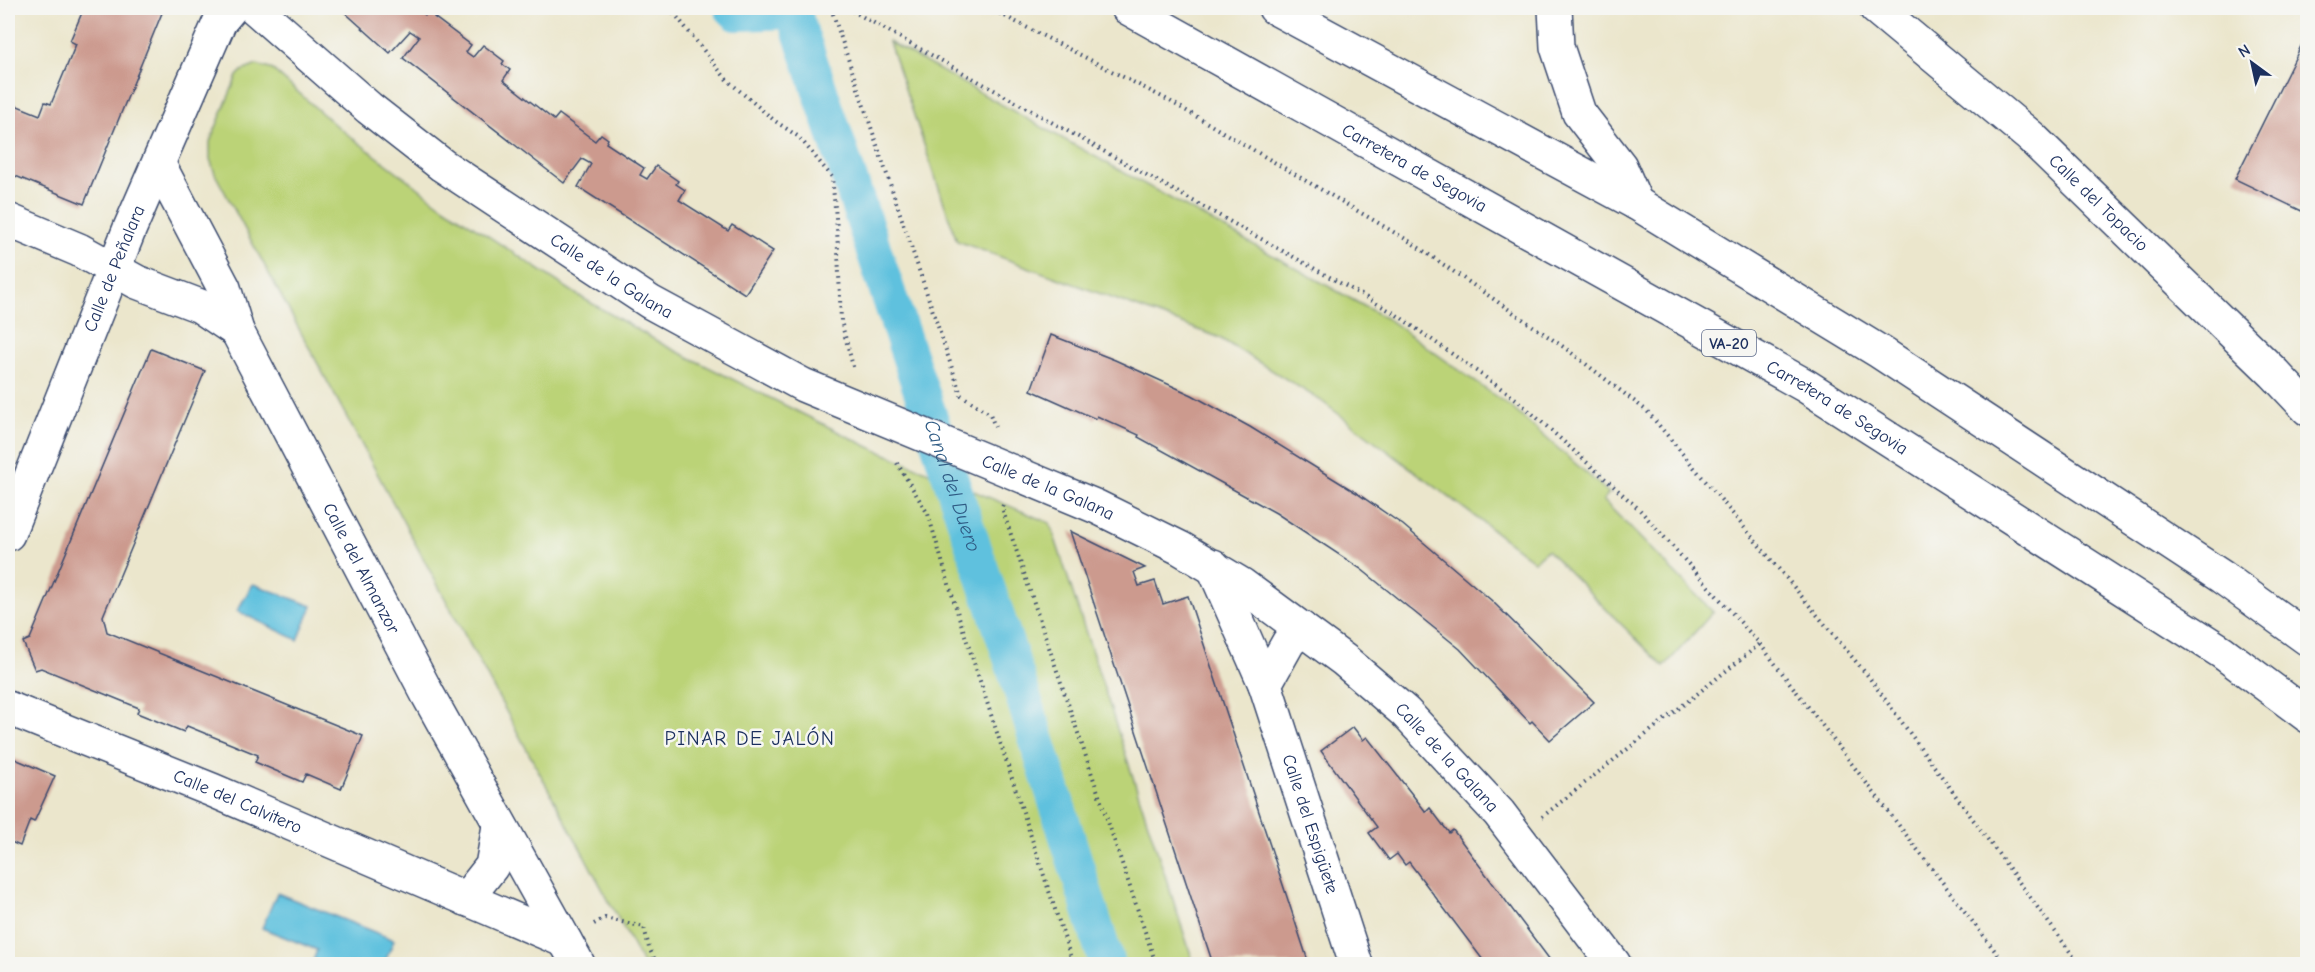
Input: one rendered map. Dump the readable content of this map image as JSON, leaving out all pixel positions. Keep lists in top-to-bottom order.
{
  "streets": {
    "main road": [
      "Carretera de Segovia",
      "Calle del Topacio",
      "Calle de Peñalara",
      "Calle de la Galana",
      "VA-20",
      "Calle del Almanzor",
      "Calle del Calvitero",
      "Calle del Espigüete"
    ]
  },
  "crossings": [
    ["Calle de Peñalara", "Calle del Almanzor"],
    ["Calle de la Galana", "Calle del Espigüete"],
    ["Calle del Almanzor", "Calle del Calvitero"]
  ],
  "districts": ["PINAR DE JALÓN"],
  "water": ["Canal del Duero"],
  "north": "top left"
}
